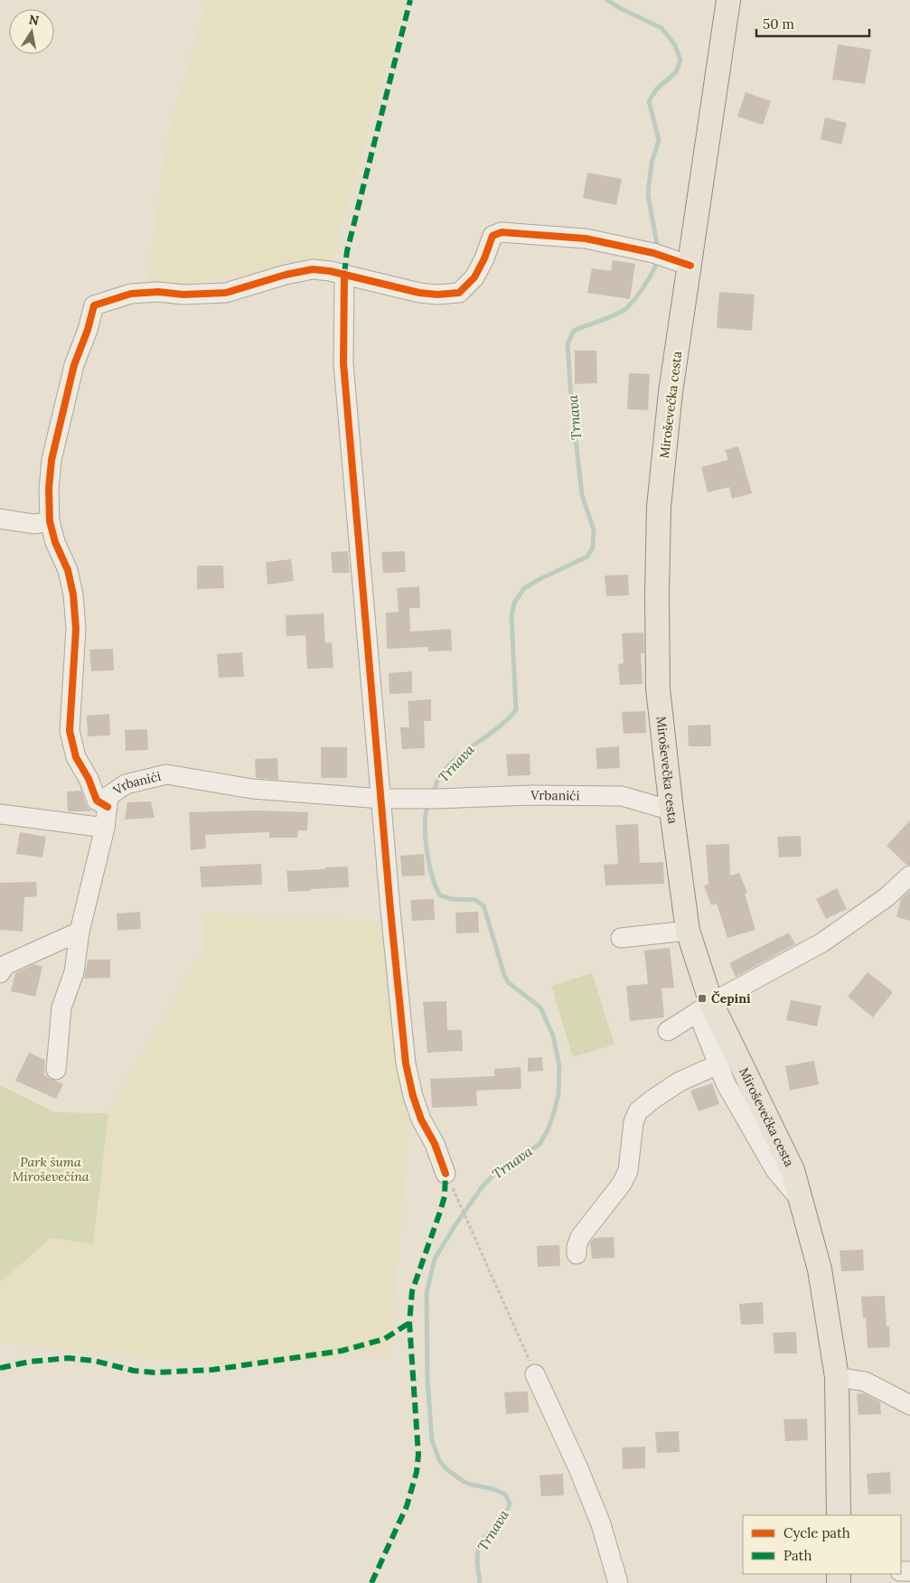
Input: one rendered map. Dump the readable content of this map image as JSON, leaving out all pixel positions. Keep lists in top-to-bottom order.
{
  "streets": {
    "main road": ["Miroševečka cesta"],
    "street": ["Vrbanići"]
  },
  "crossings": [
    ["Miroševečka cesta", "Vrbanići"]
  ],
  "water": ["Trnava"],
  "parks": ["Park šuma Miroševečina"],
  "places": {
    "transit": ["Čepini"]
  },
  "legend": ["Cycle path", "Path"],
  "scale_bar": "50 m",
  "north": "top"
}
